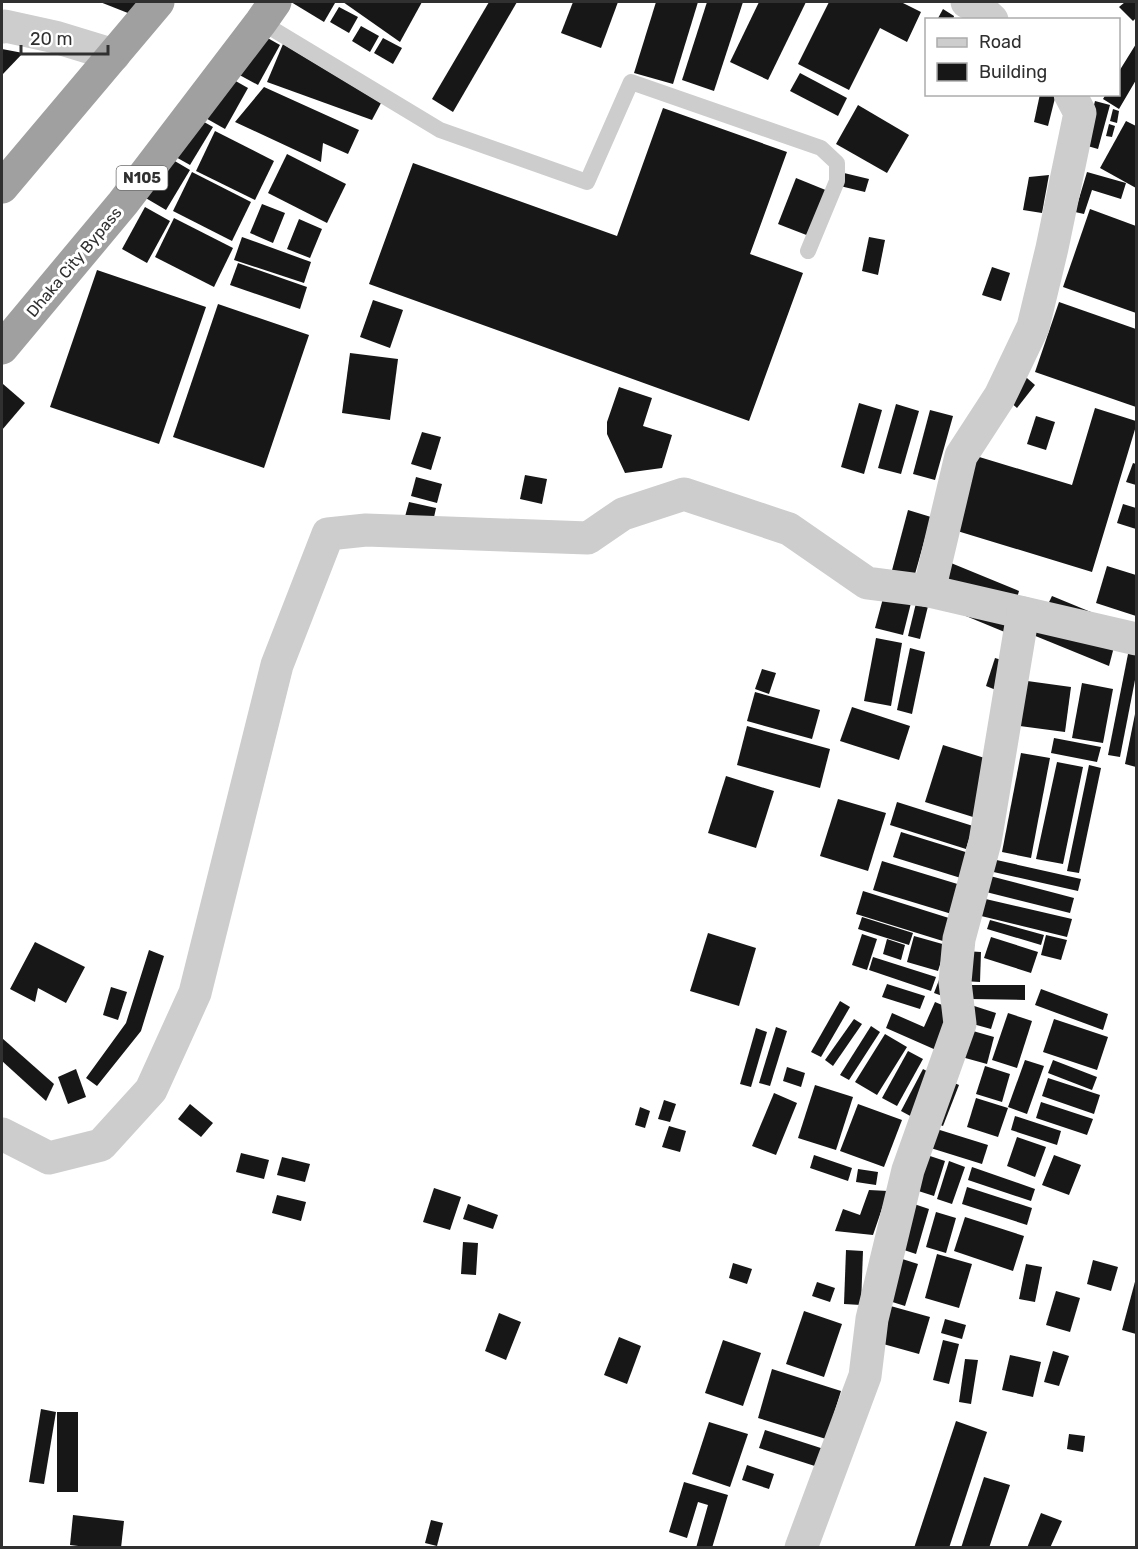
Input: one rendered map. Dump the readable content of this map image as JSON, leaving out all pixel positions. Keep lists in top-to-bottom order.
{
  "streets": {
    "highway": ["N105", "Dhaka City Bypass"]
  },
  "legend": ["Road", "Building"],
  "scale_bar": "20 m"
}
